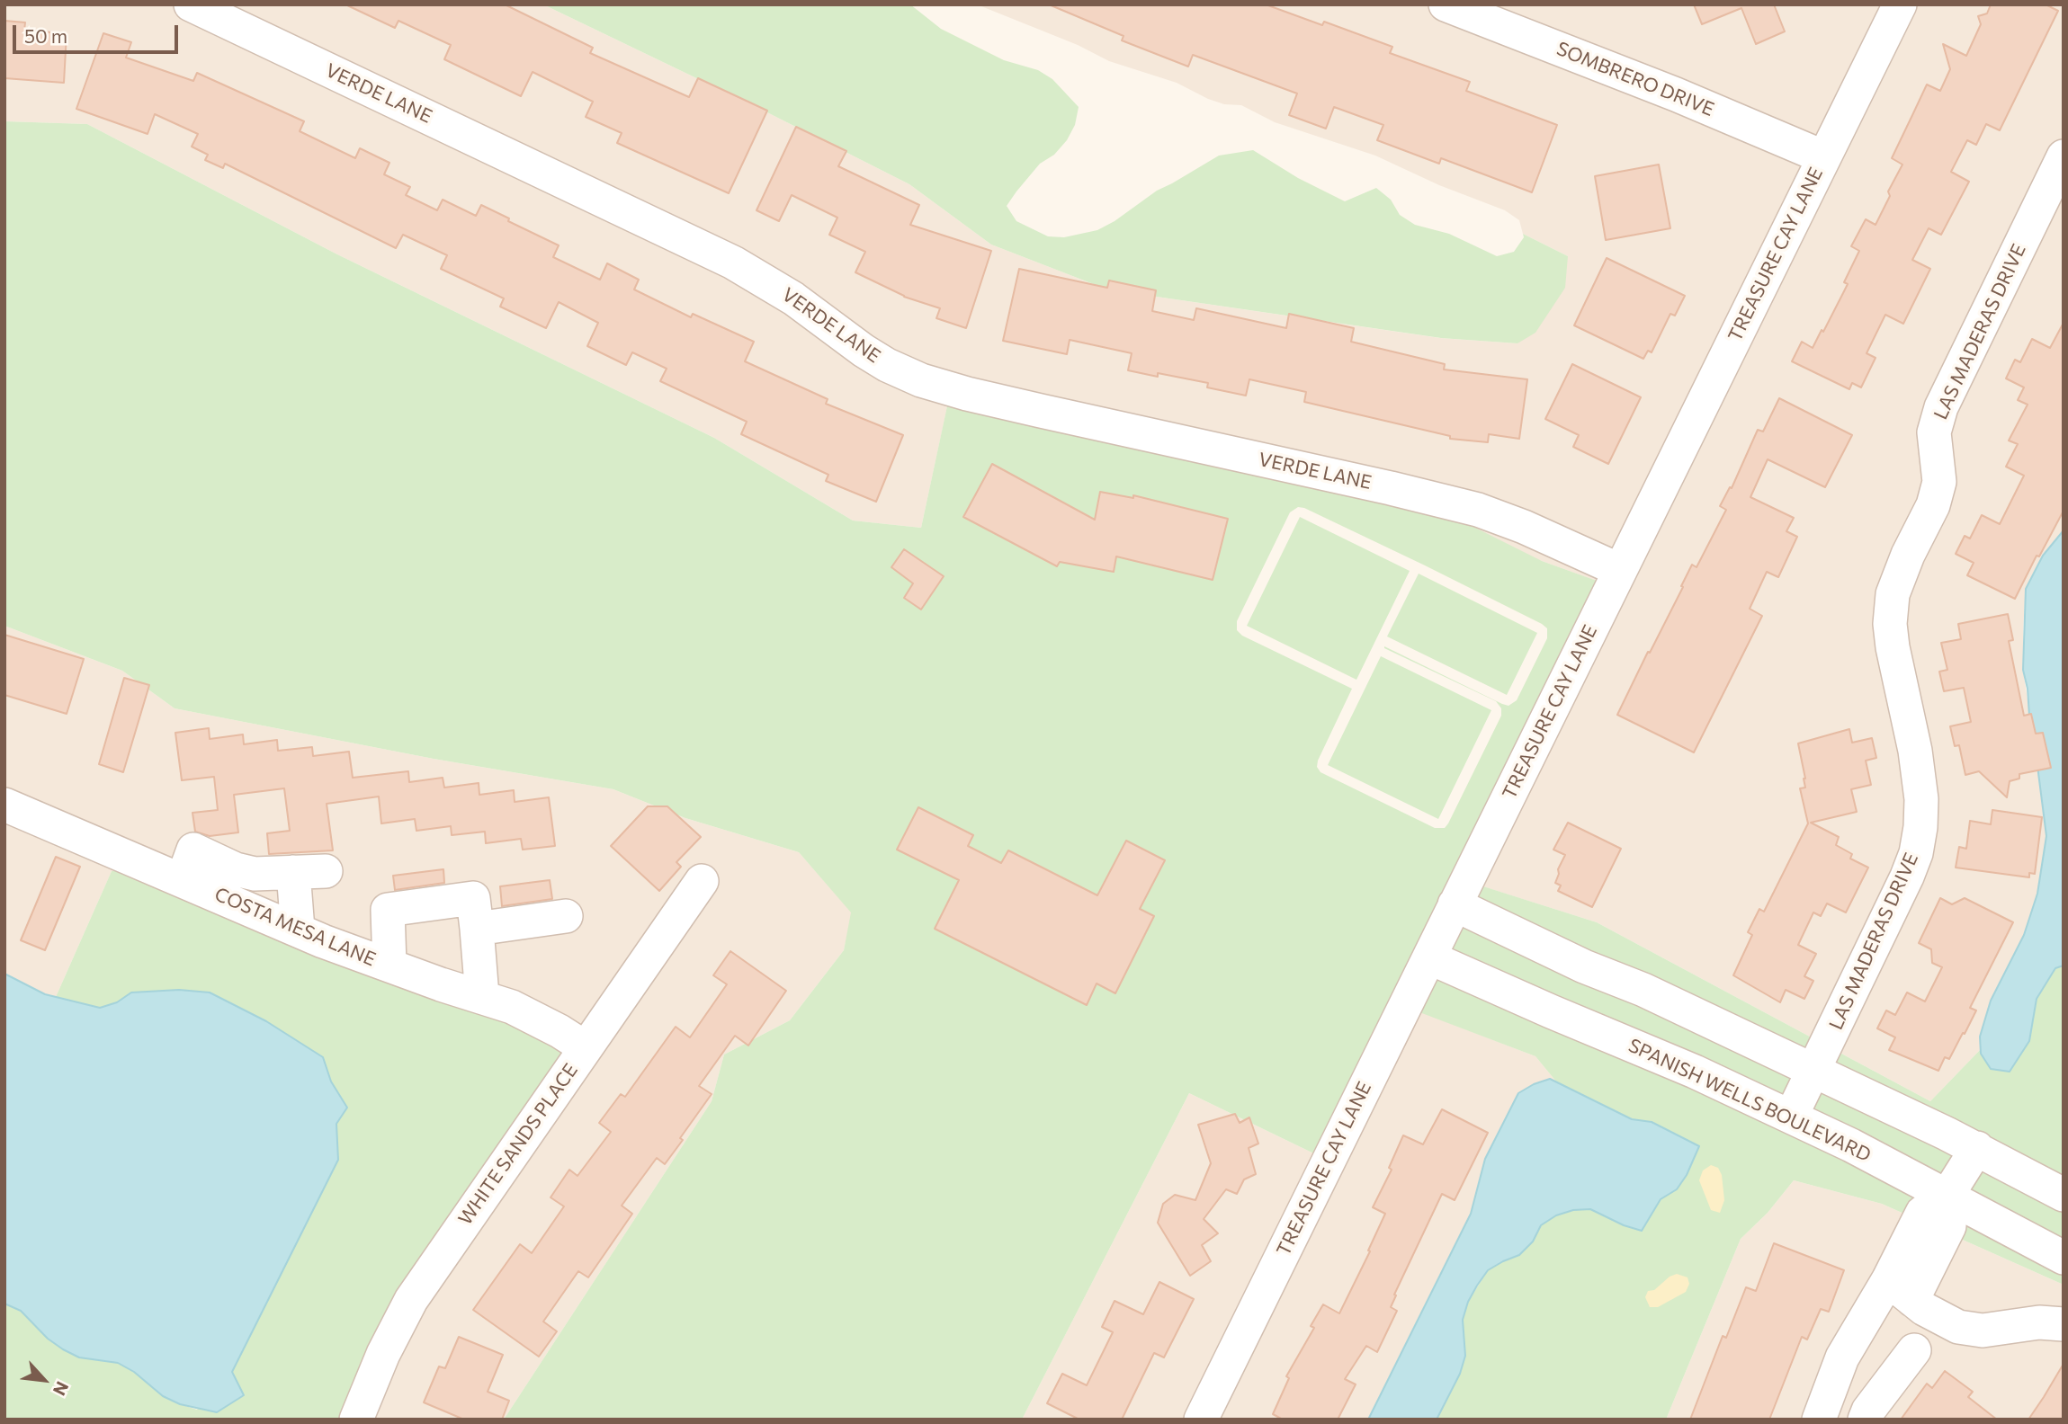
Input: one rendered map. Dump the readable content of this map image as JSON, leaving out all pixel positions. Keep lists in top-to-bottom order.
{
  "streets": {
    "street": [
      "SOMBRERO DRIVE",
      "VERDE LANE",
      "TREASURE CAY LANE",
      "LAS MADERAS DRIVE",
      "COSTA MESA LANE",
      "SPANISH WELLS BOULEVARD",
      "WHITE SANDS PLACE"
    ]
  },
  "crossings": [
    ["SOMBRERO DRIVE", "TREASURE CAY LANE"],
    ["VERDE LANE", "TREASURE CAY LANE"],
    ["TREASURE CAY LANE", "SPANISH WELLS BOULEVARD"],
    ["LAS MADERAS DRIVE", "SPANISH WELLS BOULEVARD"],
    ["COSTA MESA LANE", "WHITE SANDS PLACE"]
  ],
  "scale_bar": "50 m",
  "north": "bottom right"
}
